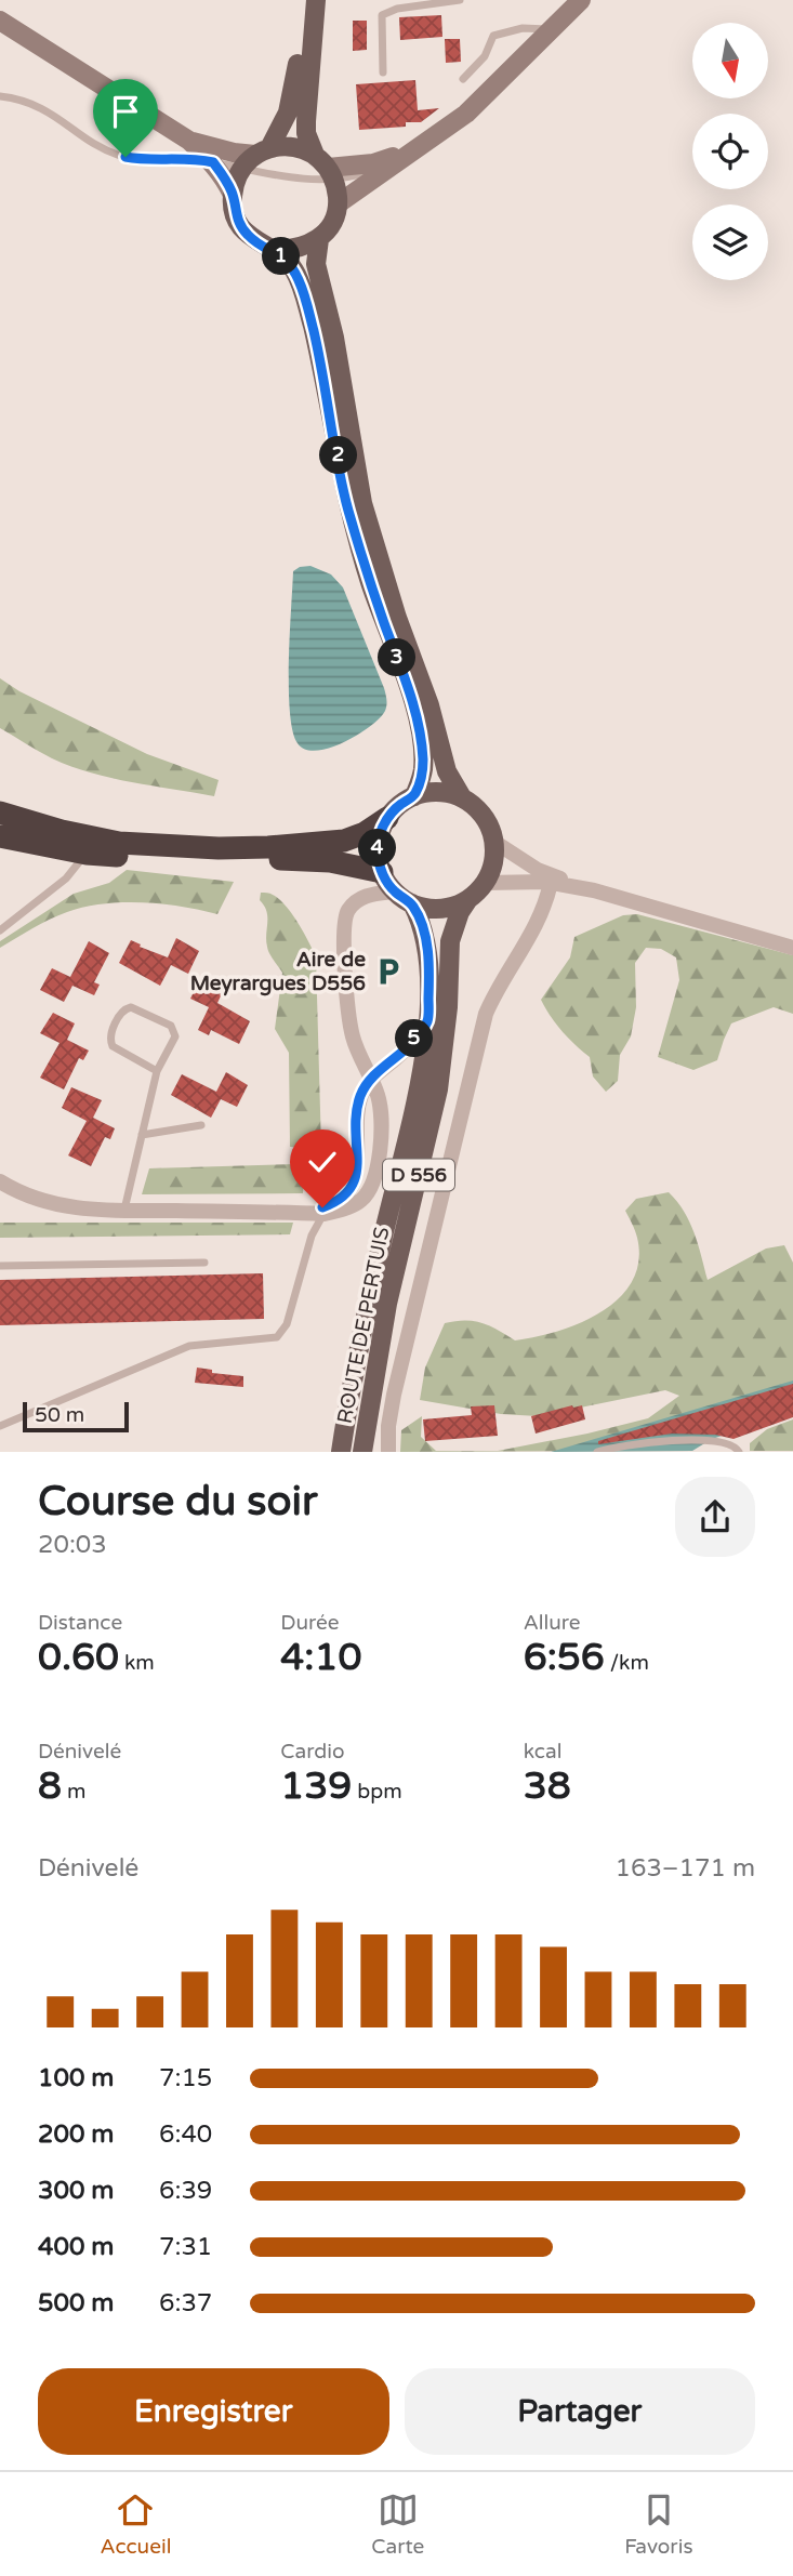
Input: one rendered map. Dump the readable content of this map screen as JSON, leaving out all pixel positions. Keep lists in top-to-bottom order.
{
  "streets": {
    "main road": ["D 556", "ROUTE DE PERTUIS"]
  },
  "places": {
    "parking": ["Aire de Meyrargues D556"]
  },
  "scale_bar": "50 m",
  "north": "bottom",
  "page": {
    "pins": [
      "1",
      "2",
      "3",
      "4",
      "5"
    ],
    "scale": "50 m",
    "heading": ["Course du soir", "20:03"],
    "stats": [
      ["Distance", "0.60 km"],
      ["Durée", "4:10"],
      ["Allure", "6:56 /km"],
      ["Dénivelé", "8 m"],
      ["Cardio", "139 bpm"],
      ["kcal", "38"]
    ],
    "chart": ["Dénivelé", "163–171 m"],
    "list": [
      {
        "name": "100 m",
        "note": "7:15"
      },
      {
        "name": "200 m",
        "note": "6:40"
      },
      {
        "name": "300 m",
        "note": "6:39"
      },
      {
        "name": "400 m",
        "note": "7:31"
      },
      {
        "name": "500 m",
        "note": "6:37"
      }
    ],
    "buttons": ["Enregistrer", "Partager"],
    "tabs": ["Accueil", "Carte", "Favoris"]
  }
}
